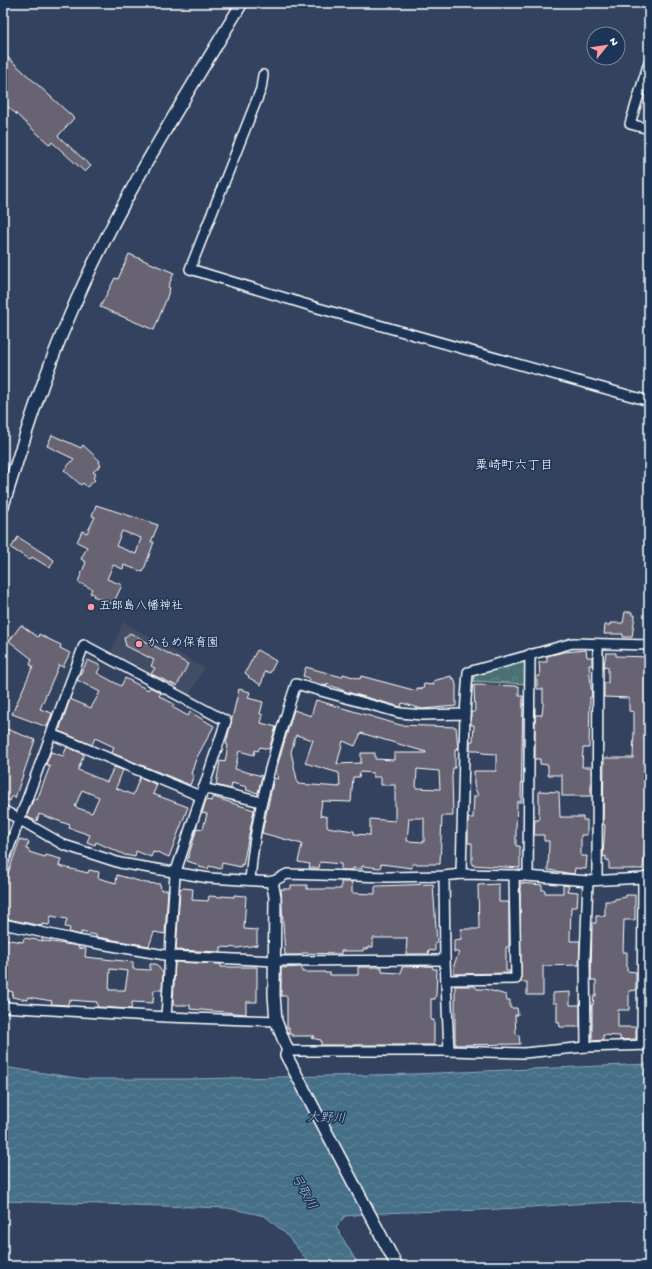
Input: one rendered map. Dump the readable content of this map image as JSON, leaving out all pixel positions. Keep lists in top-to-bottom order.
{
  "districts": ["粟崎町六丁目"],
  "water": ["大野川", "弓取川"],
  "places": ["五郎島八幡神社", "かもめ保育園"],
  "north": "top right"
}
